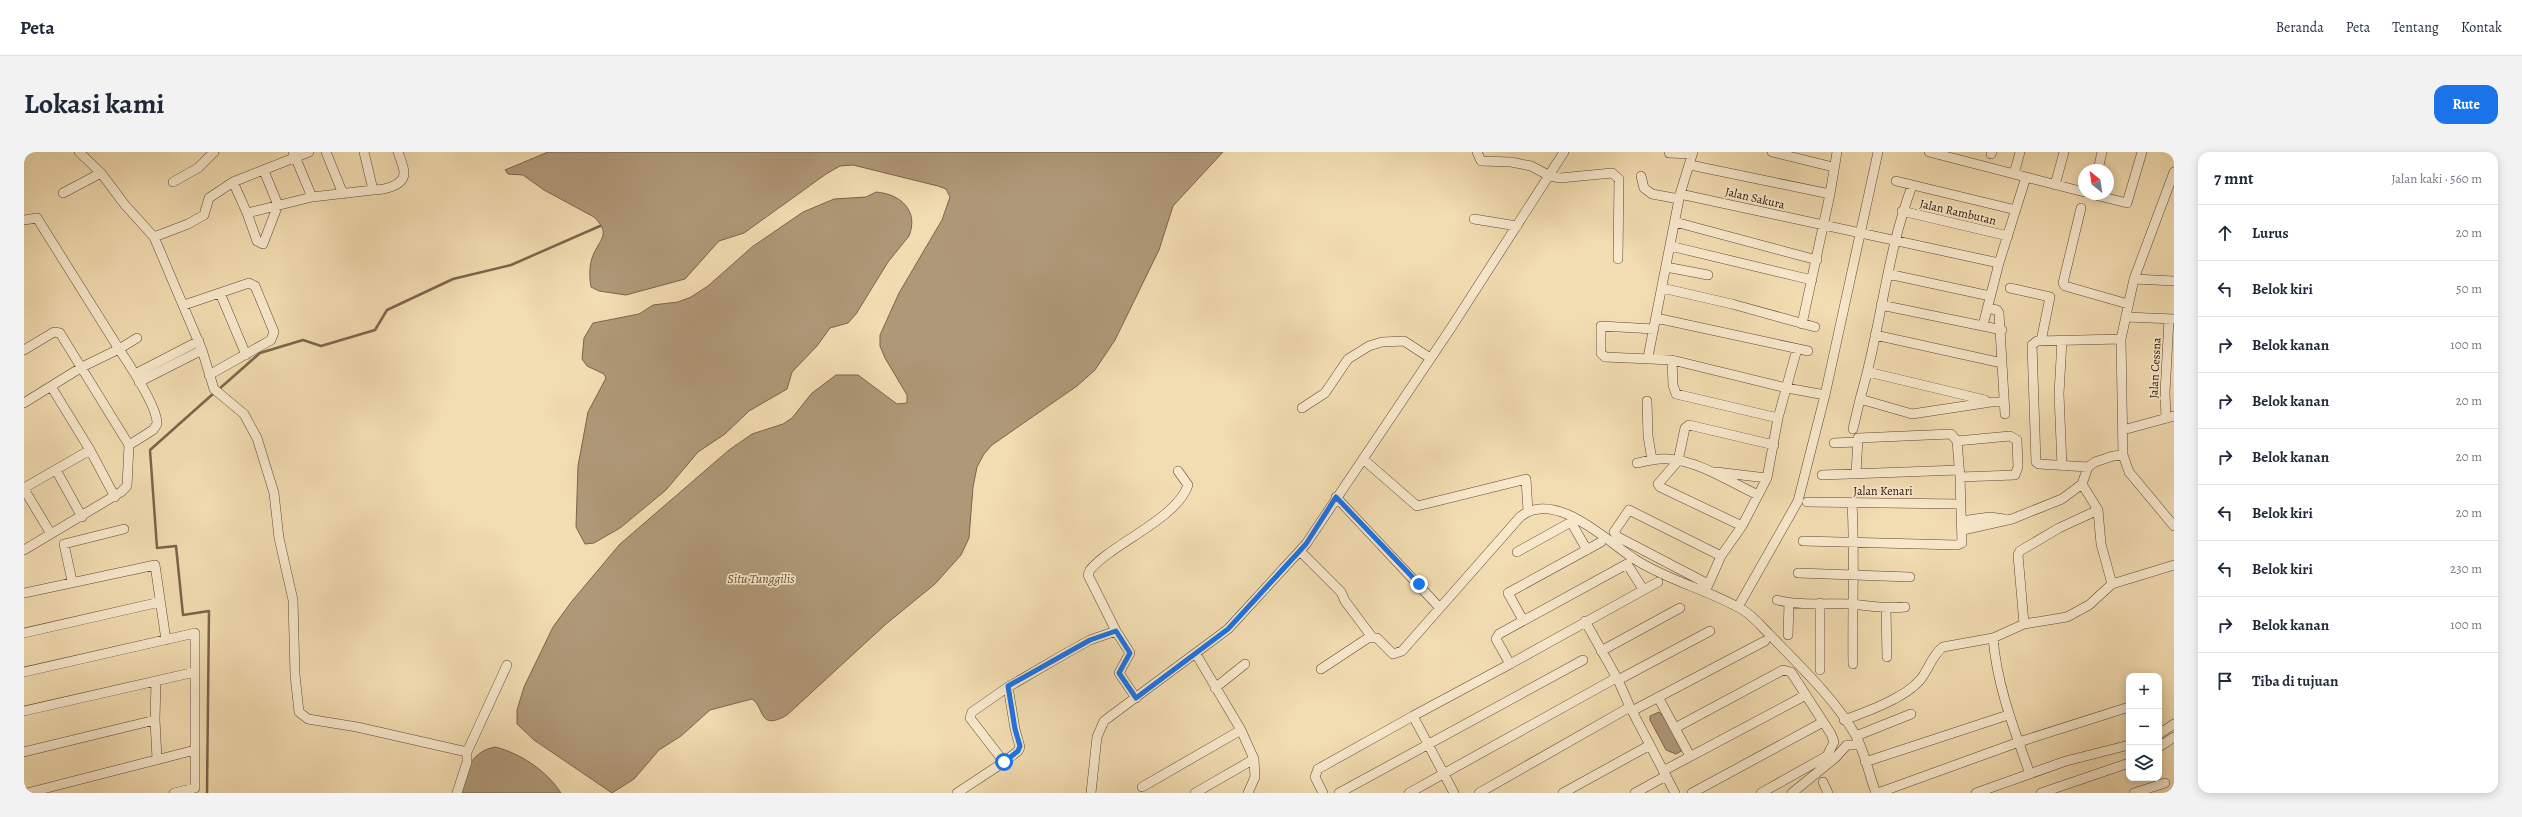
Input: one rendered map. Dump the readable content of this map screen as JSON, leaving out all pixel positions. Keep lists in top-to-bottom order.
{
  "streets": {
    "street": [
      "Jalan Sakura",
      "Jalan Rambutan",
      "Jalan Cessna",
      "Jalan Kenari"
    ]
  },
  "water": ["Situ Tunggilis"],
  "north": "top left",
  "page": {
    "header": "Peta",
    "nav": [
      "Beranda",
      "Peta",
      "Tentang",
      "Kontak"
    ],
    "title": "Lokasi kami",
    "buttons": "Rute",
    "heading": ["7 mnt", "Jalan kaki · 560 m"],
    "list": [
      ["Lurus", "20 m"],
      ["Belok kiri", "50 m"],
      ["Belok kanan", "100 m"],
      ["Belok kanan", "20 m"],
      ["Belok kanan", "20 m"],
      ["Belok kiri", "20 m"],
      ["Belok kiri", "230 m"],
      ["Belok kanan", "100 m"],
      "Tiba di tujuan"
    ],
    "map_buttons": ["+", "−"]
  }
}
